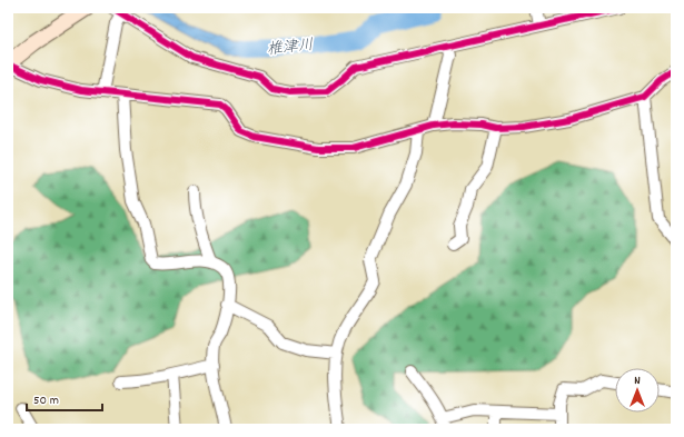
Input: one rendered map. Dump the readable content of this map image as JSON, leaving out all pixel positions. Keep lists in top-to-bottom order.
{
  "water": ["椎津川"],
  "scale_bar": "50 m",
  "north": "top"
}
